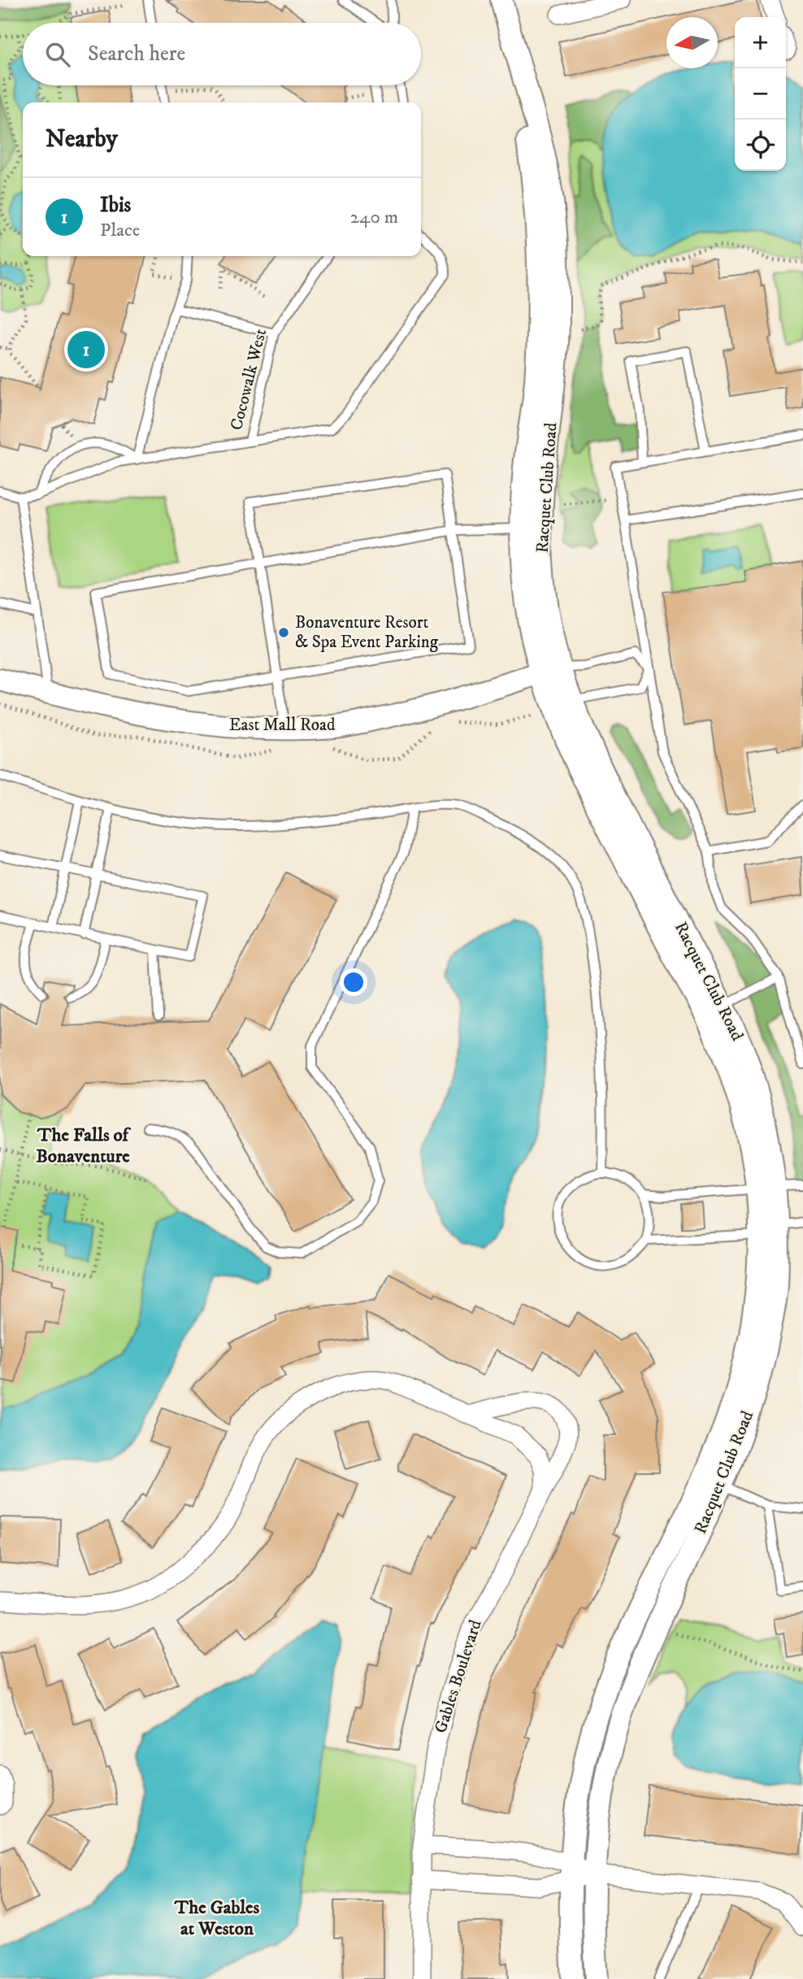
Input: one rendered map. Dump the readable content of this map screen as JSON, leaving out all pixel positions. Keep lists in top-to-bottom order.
{
  "streets": {
    "street": ["Racquet Club Road", "East Mall Road", "Gables Boulevard"],
    "lane": ["Cocowalk West"]
  },
  "crossings": [
    ["Racquet Club Road", "East Mall Road"]
  ],
  "districts": ["The Falls of Bonaventure", "The Gables at Weston"],
  "places": ["Bonaventure Resort & Spa Event Parking"],
  "north": "left",
  "page": {
    "map_buttons": ["+", "−"],
    "search": "Search here",
    "heading": "Nearby",
    "list": [
      {
        "mark": "1",
        "name": "Ibis",
        "note": "Place",
        "value": "240 m"
      }
    ],
    "pins": "1"
  }
}
